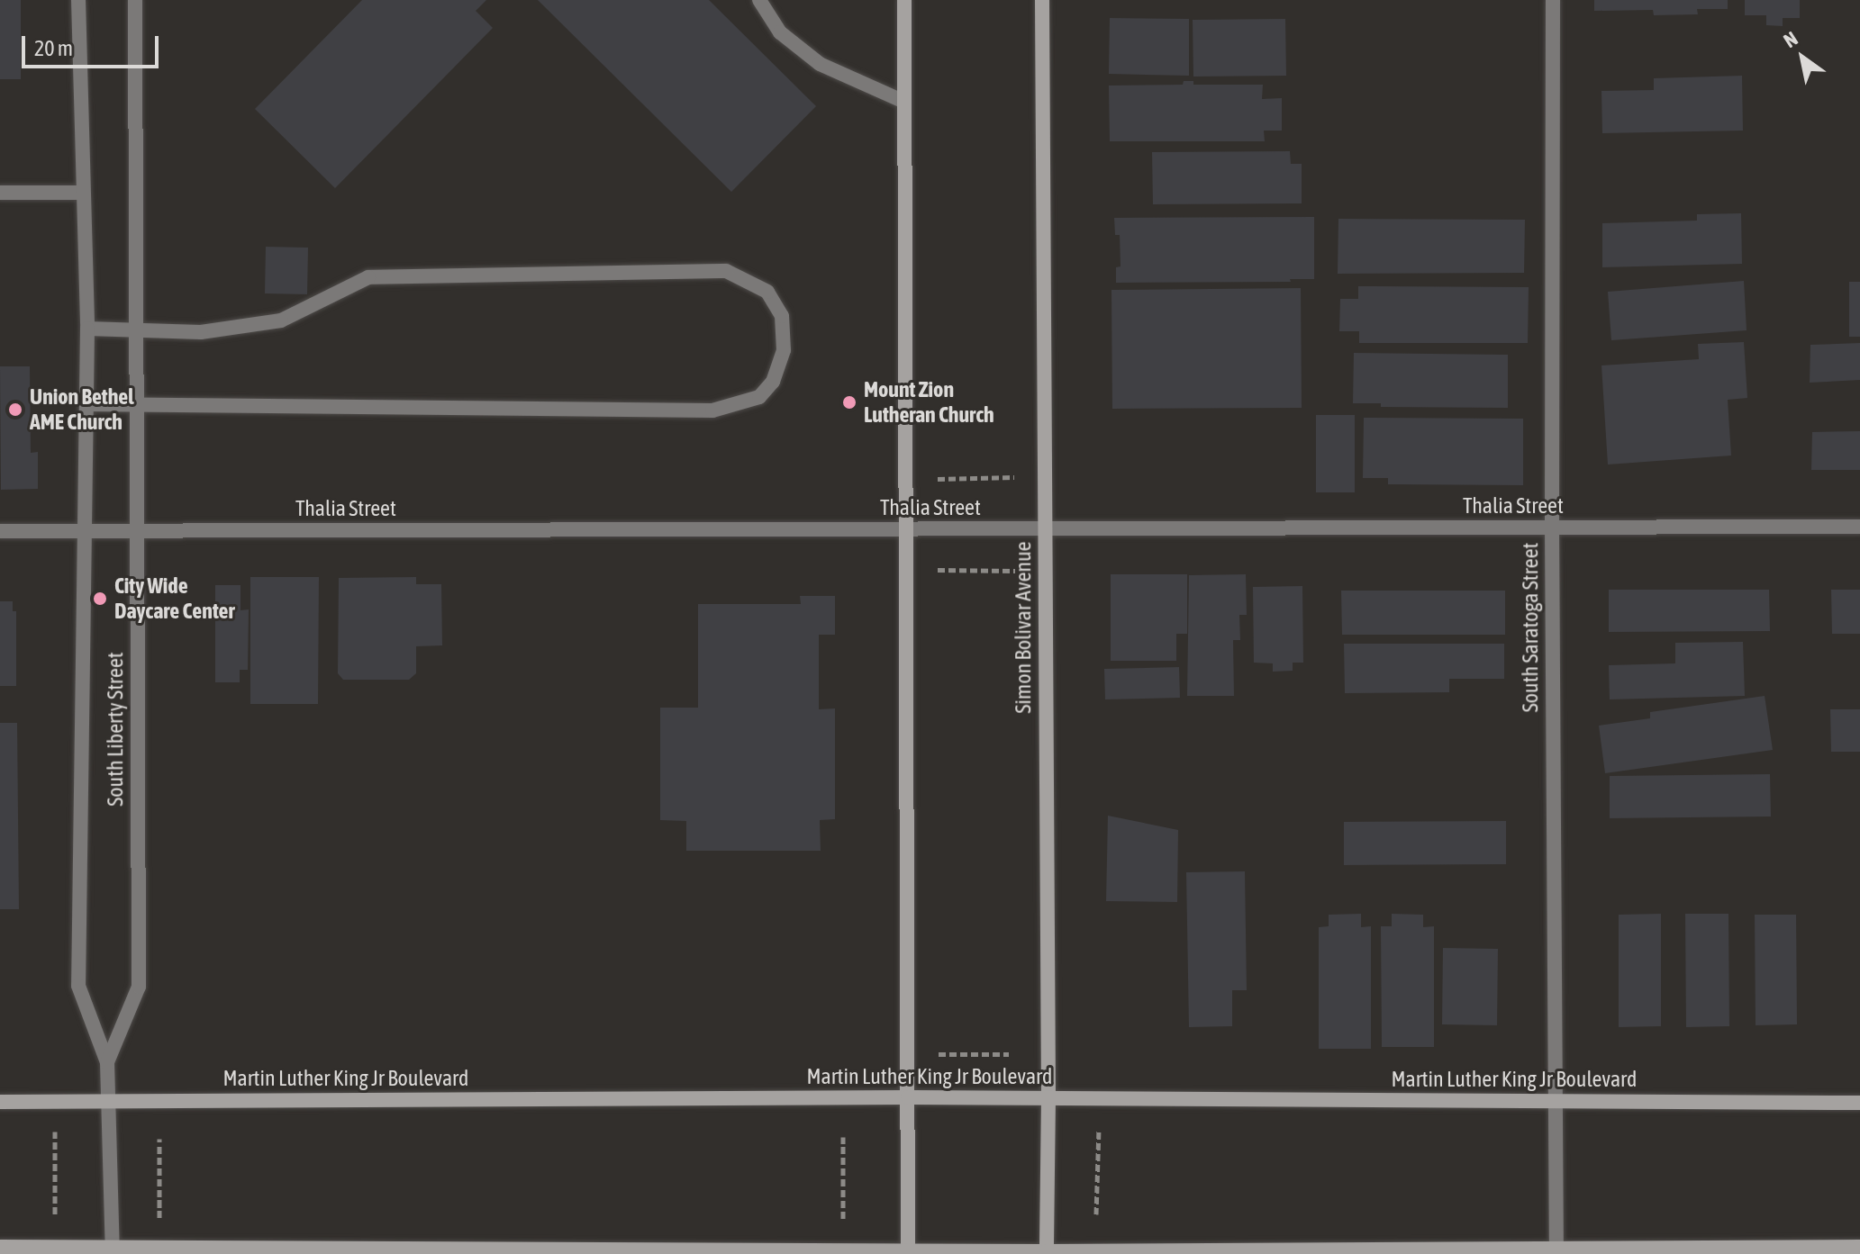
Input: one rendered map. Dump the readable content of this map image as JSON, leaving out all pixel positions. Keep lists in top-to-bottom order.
{
  "streets": {
    "street": [
      "Thalia Street",
      "Simon Bolivar Avenue",
      "South Saratoga Street",
      "South Liberty Street",
      "Martin Luther King Jr Boulevard"
    ]
  },
  "crossings": [
    ["Thalia Street", "Simon Bolivar Avenue"],
    ["Thalia Street", "South Saratoga Street"],
    ["Thalia Street", "South Liberty Street"],
    ["Simon Bolivar Avenue", "Martin Luther King Jr Boulevard"],
    ["South Saratoga Street", "Martin Luther King Jr Boulevard"],
    ["South Liberty Street", "Martin Luther King Jr Boulevard"]
  ],
  "places": ["Mount Zion Lutheran Church", "Union Bethel AME Church", "City Wide Daycare Center"],
  "scale_bar": "20 m",
  "north": "top left"
}
